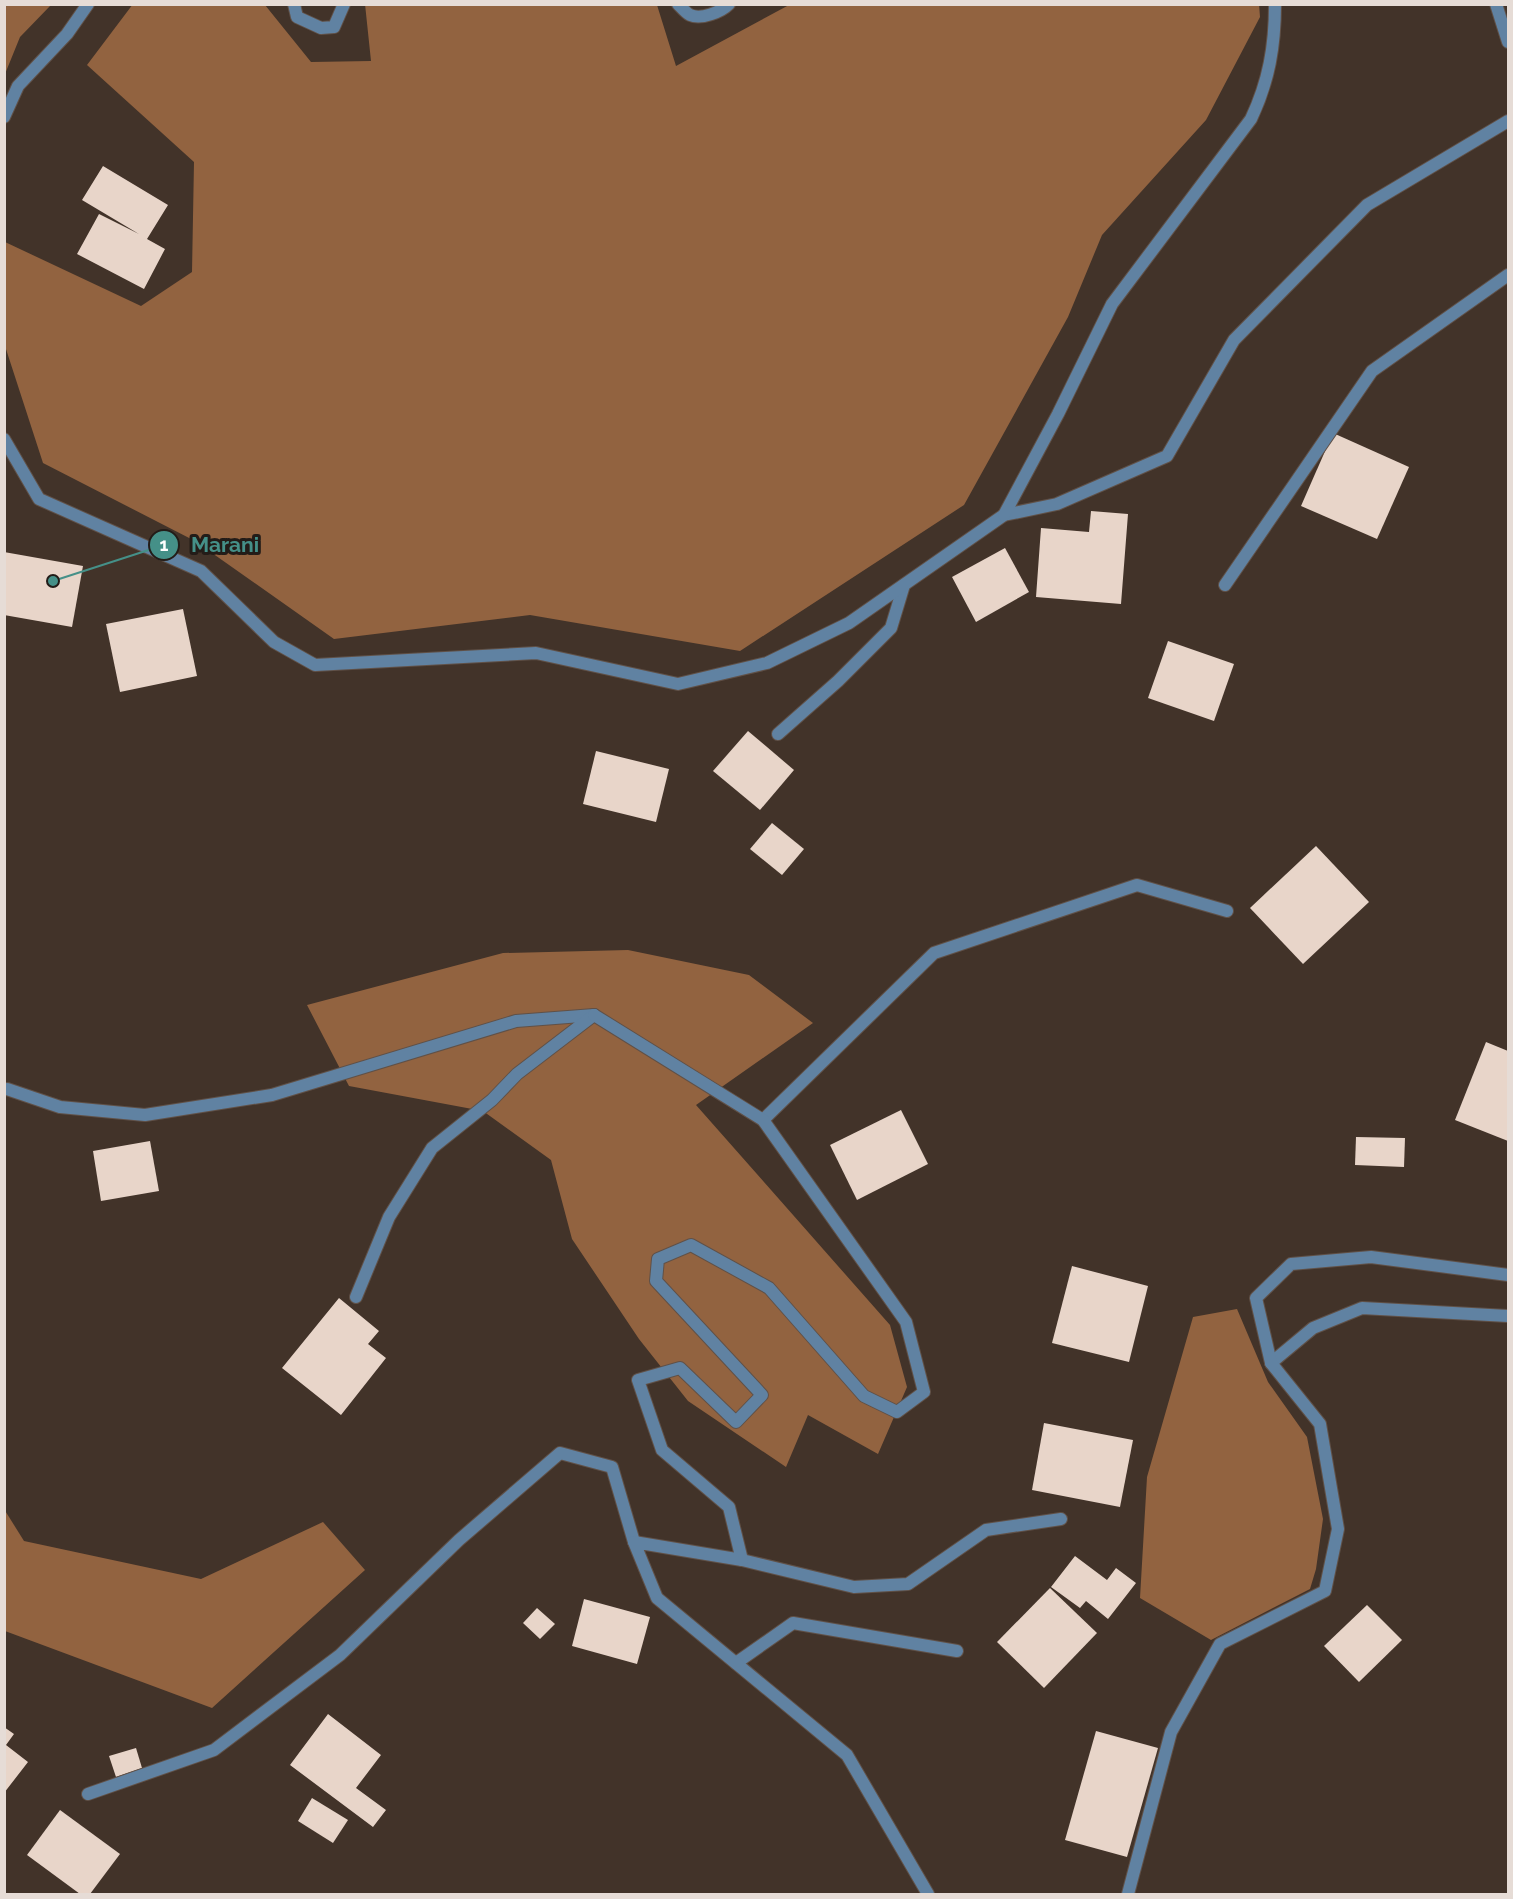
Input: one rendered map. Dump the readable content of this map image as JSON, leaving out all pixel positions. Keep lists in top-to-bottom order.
{
  "places": ["Marani"]
}
